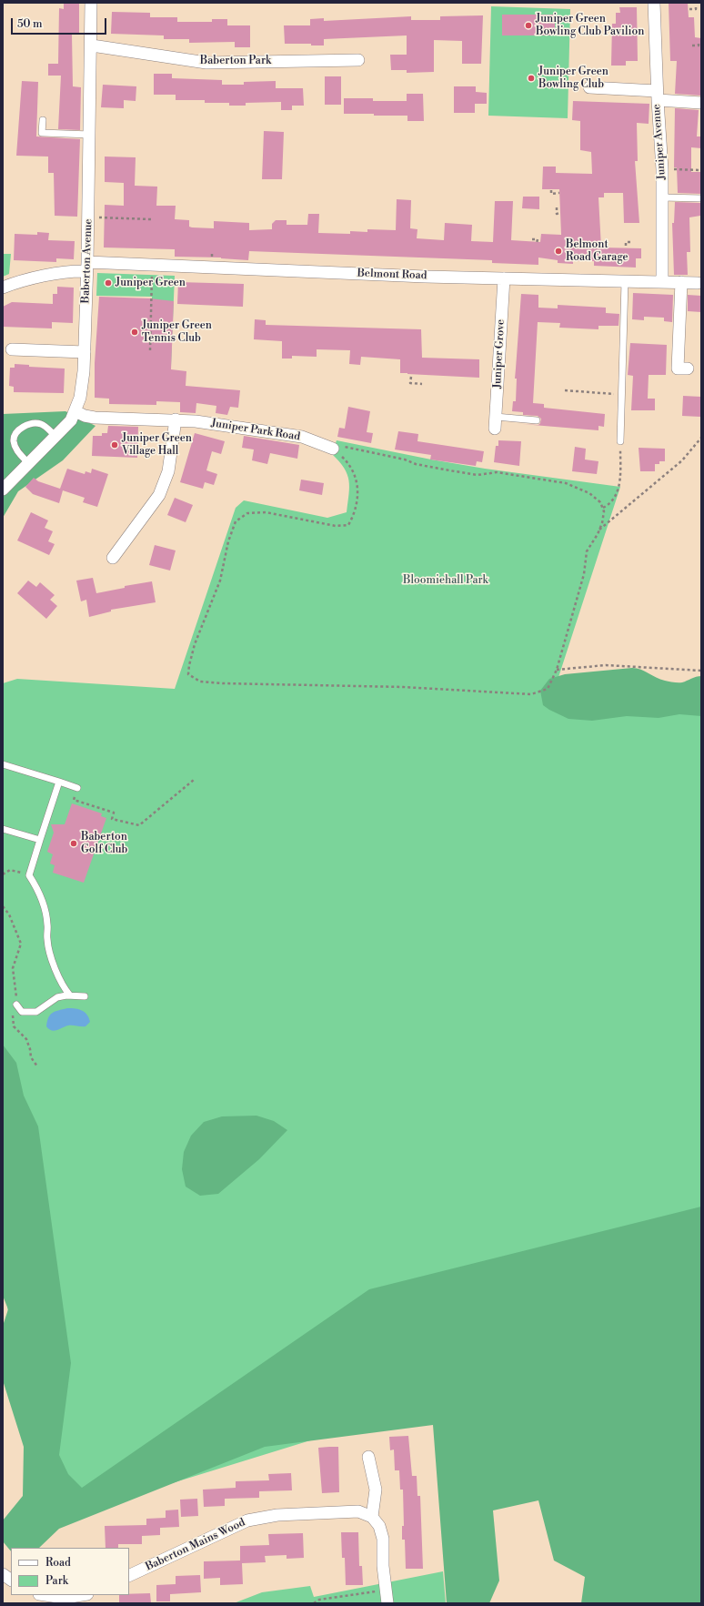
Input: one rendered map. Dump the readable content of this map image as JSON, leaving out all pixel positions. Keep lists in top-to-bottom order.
{
  "streets": {
    "street": [
      "Baberton Park",
      "Juniper Avenue",
      "Baberton Avenue",
      "Belmont Road",
      "Juniper Grove",
      "Juniper Park Road",
      "Baberton Mains Wood"
    ]
  },
  "crossings": [
    ["Baberton Park", "Baberton Avenue"],
    ["Juniper Avenue", "Belmont Road"],
    ["Baberton Avenue", "Belmont Road"],
    ["Baberton Avenue", "Juniper Park Road"],
    ["Belmont Road", "Juniper Grove"]
  ],
  "parks": ["Bloomiehall Park"],
  "places": [
    "Juniper Green Bowling Club Pavilion",
    "Juniper Green Bowling Club",
    "Belmont Road Garage",
    "Juniper Green",
    "Juniper Green Tennis Club",
    "Juniper Green Village Hall",
    "Baberton Golf Club"
  ],
  "legend": ["Road", "Park"],
  "scale_bar": "50 m"
}
